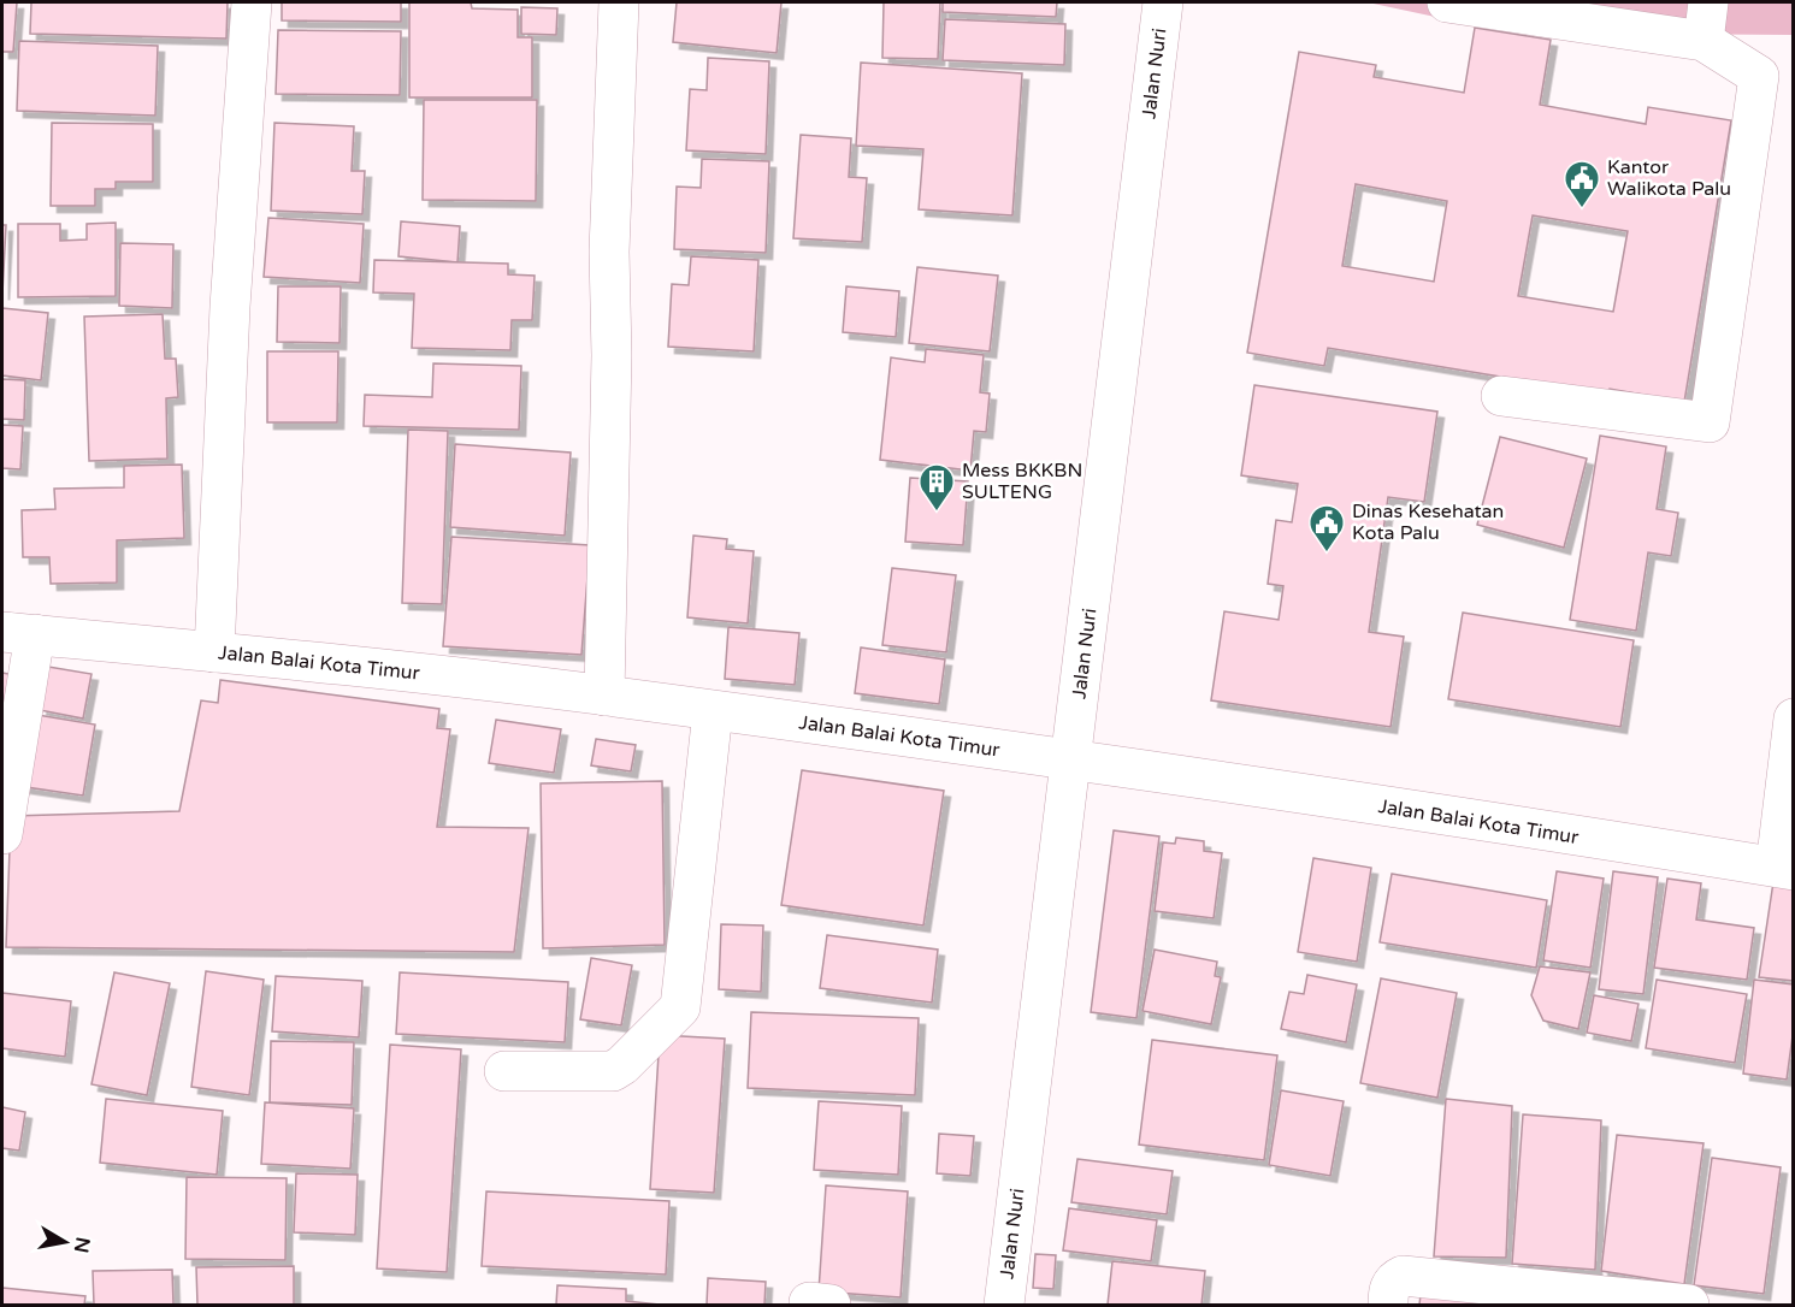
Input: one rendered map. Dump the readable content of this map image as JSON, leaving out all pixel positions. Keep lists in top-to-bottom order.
{
  "streets": {
    "street": ["Jalan Nuri", "Jalan Balai Kota Timur"]
  },
  "crossings": [
    ["Jalan Nuri", "Jalan Balai Kota Timur"]
  ],
  "places": {
    "public building": ["Kantor Walikota Palu", "Dinas Kesehatan Kota Palu"],
    "building": ["Mess BKKBN SULTENG"]
  },
  "north": "right"
}
